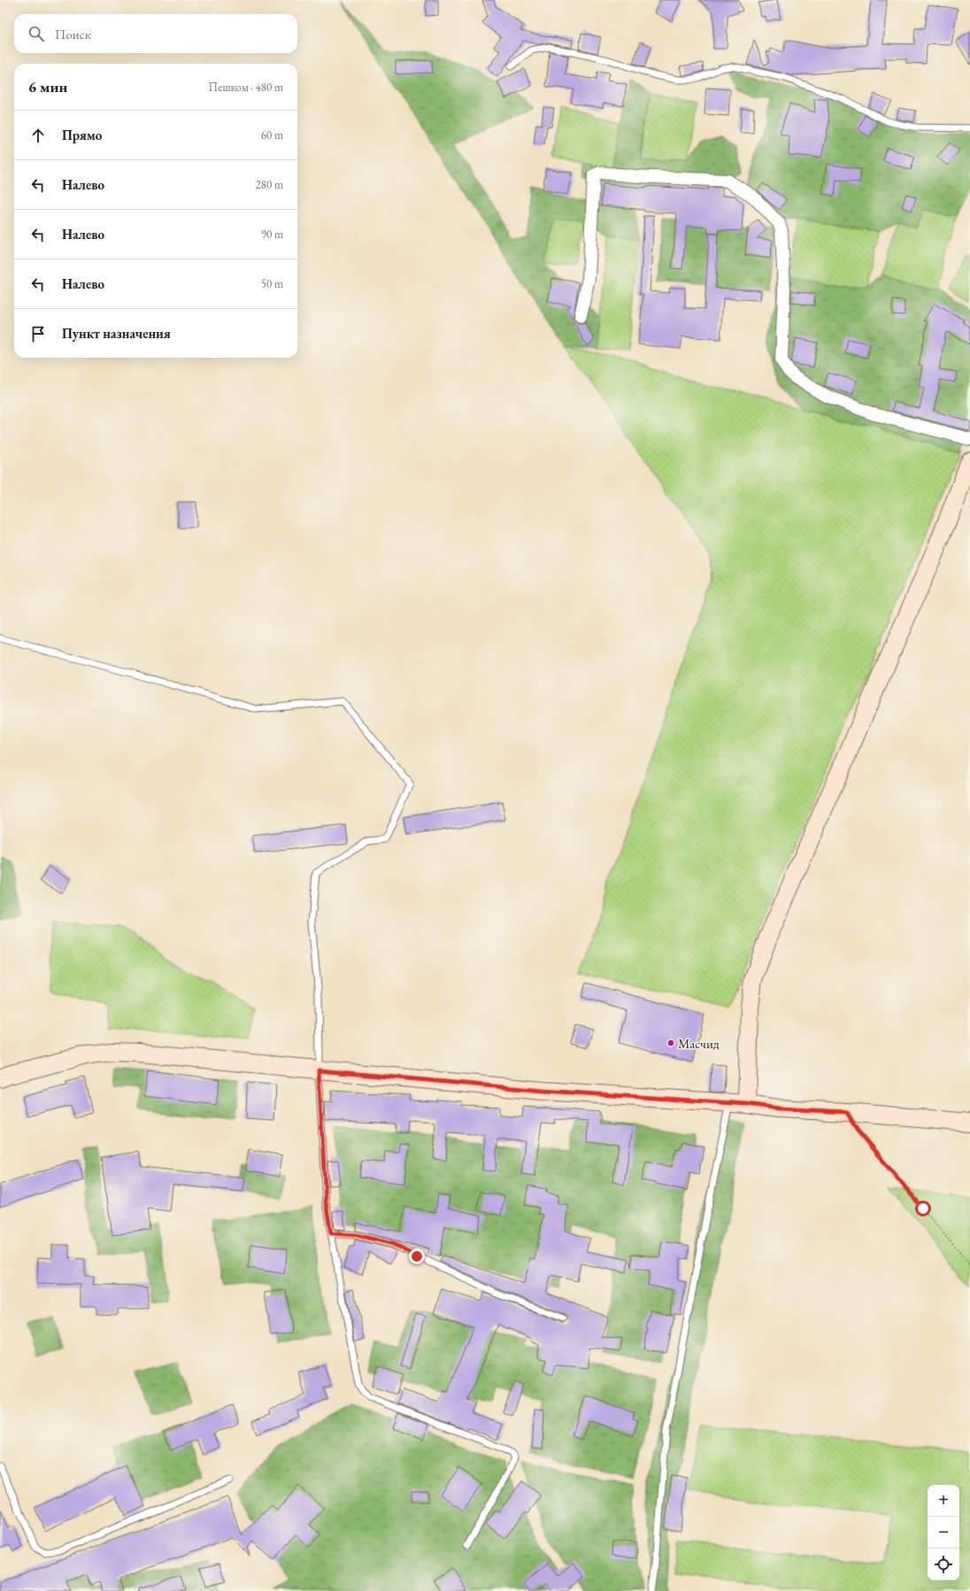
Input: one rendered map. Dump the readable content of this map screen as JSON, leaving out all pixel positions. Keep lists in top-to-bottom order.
{
  "places": ["Масчид"],
  "page": {
    "search": "Поиск",
    "heading": ["6 мин", "Пешком · 480 m"],
    "list": [
      ["Прямо", "60 m"],
      ["Налево", "280 m"],
      ["Налево", "90 m"],
      ["Налево", "50 m"],
      "Пункт назначения"
    ],
    "map_buttons": ["+", "−"]
  }
}
